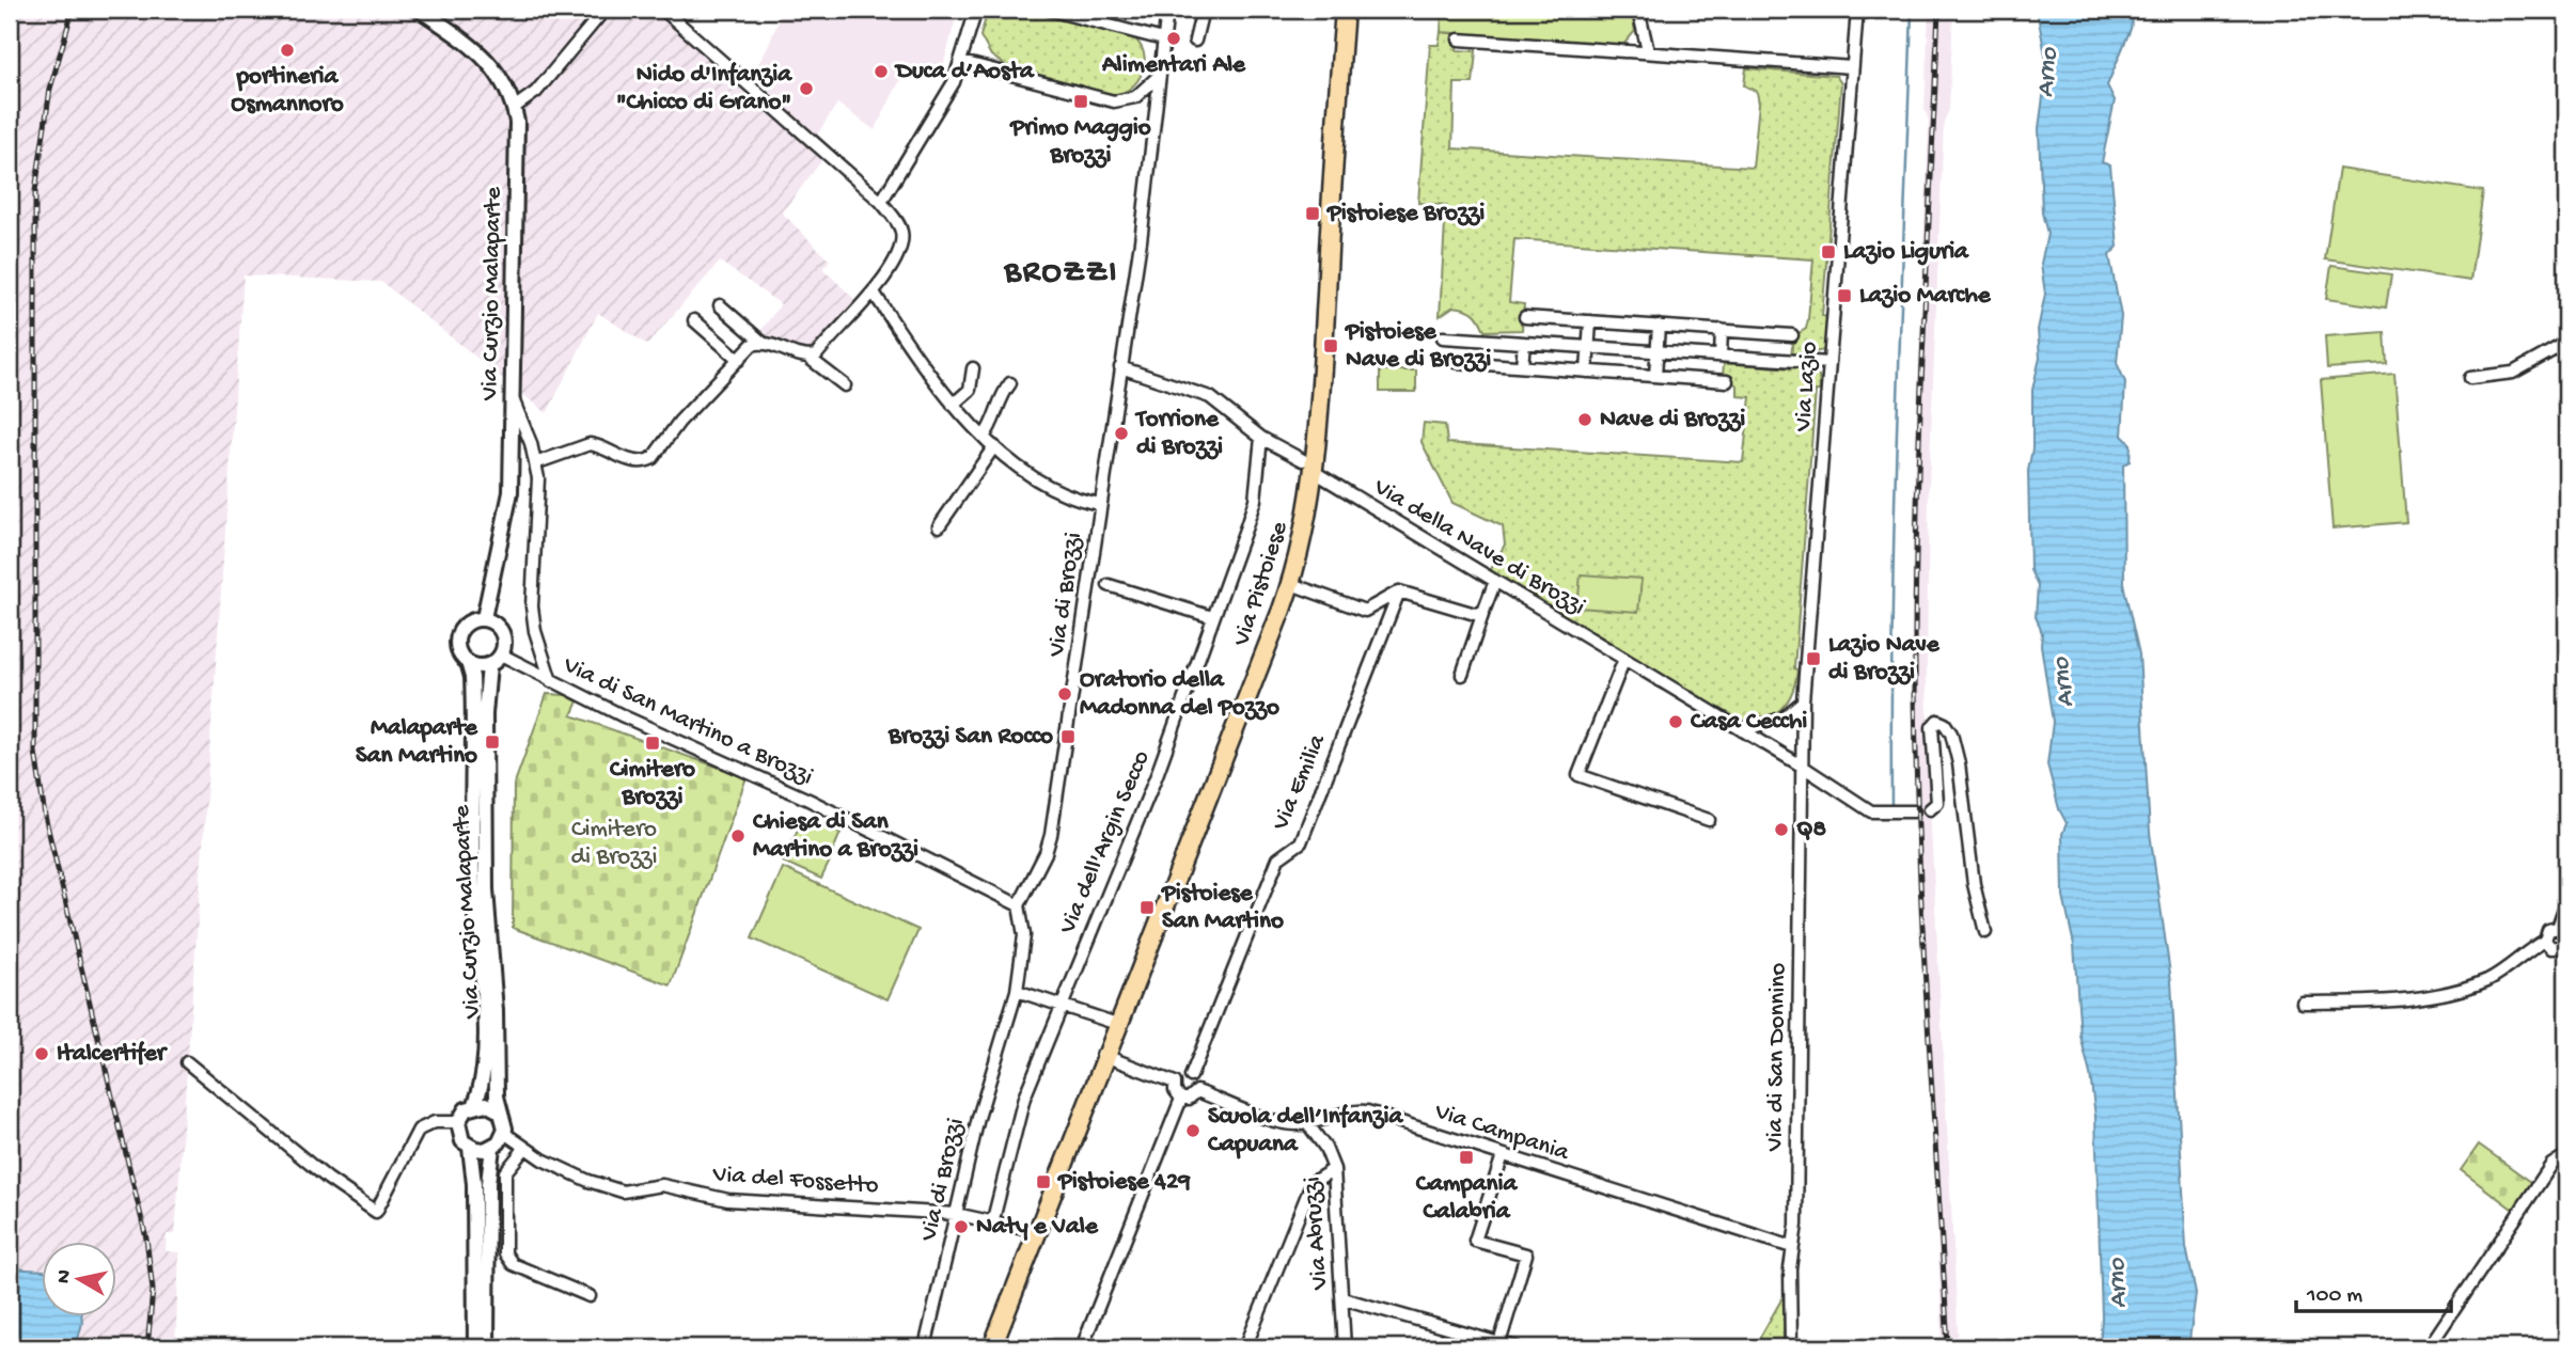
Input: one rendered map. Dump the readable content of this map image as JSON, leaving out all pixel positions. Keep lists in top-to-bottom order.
{
  "streets": {
    "main road": ["Via Pistoiese"],
    "street": [
      "Via Curzio Malaparte",
      "Via Lazio",
      "Via della Nave di Brozzi",
      "Via di Brozzi",
      "Via di San Martino a Brozzi",
      "Via Emilia",
      "Via dell'Argin Secco",
      "Via di San Donnino",
      "Via Campania",
      "Via del Fossetto",
      "Via Abruzzi"
    ]
  },
  "crossings": [
    ["Via Curzio Malaparte", "Via di San Martino a Brozzi"],
    ["Via Curzio Malaparte", "Via del Fossetto"],
    ["Via Lazio", "Via della Nave di Brozzi"],
    ["Via Lazio", "Via di San Donnino"],
    ["Via della Nave di Brozzi", "Via Pistoiese"],
    ["Via della Nave di Brozzi", "Via di Brozzi"],
    ["Via della Nave di Brozzi", "Via dell'Argin Secco"],
    ["Via della Nave di Brozzi", "Via di San Donnino"],
    ["Via Pistoiese", "Via del Fossetto"],
    ["Via di Brozzi", "Via di San Martino a Brozzi"],
    ["Via di Brozzi", "Via del Fossetto"],
    ["Via Emilia", "Via Campania"],
    ["Via dell'Argin Secco", "Via del Fossetto"],
    ["Via di San Donnino", "Via Campania"],
    ["Via Campania", "Via Abruzzi"]
  ],
  "districts": ["BROZZI"],
  "water": ["Arno"],
  "parks": ["Cimitero di Brozzi"],
  "places": {
    "other": [
      "Alimentari Ale",
      "portineria Osmannoro",
      "Duca d’Aosta",
      "Nido d'Infanzia \"Chicco di Grano\"",
      "Nave di Brozzi",
      "Torrione di Brozzi",
      "Oratorio della Madonna del Pozzo",
      "Casa Cecchi",
      "Q8",
      "Chiesa di San Martino a Brozzi",
      "Italcertifer",
      "Scuola dell’Infanzia Capuana",
      "Naty e Vale"
    ],
    "transit": [
      "Primo Maggio Brozzi",
      "Pistoiese Brozzi",
      "Lazio Liguria",
      "Lazio Marche",
      "Pistoiese Nave di Brozzi",
      "Lazio Nave di Brozzi",
      "Brozzi San Rocco",
      "Malaparte San Martino",
      "Cimitero Brozzi",
      "Pistoiese San Martino",
      "Campania Calabria",
      "Pistoiese 429"
    ]
  },
  "scale_bar": "100 m",
  "north": "left"
}
